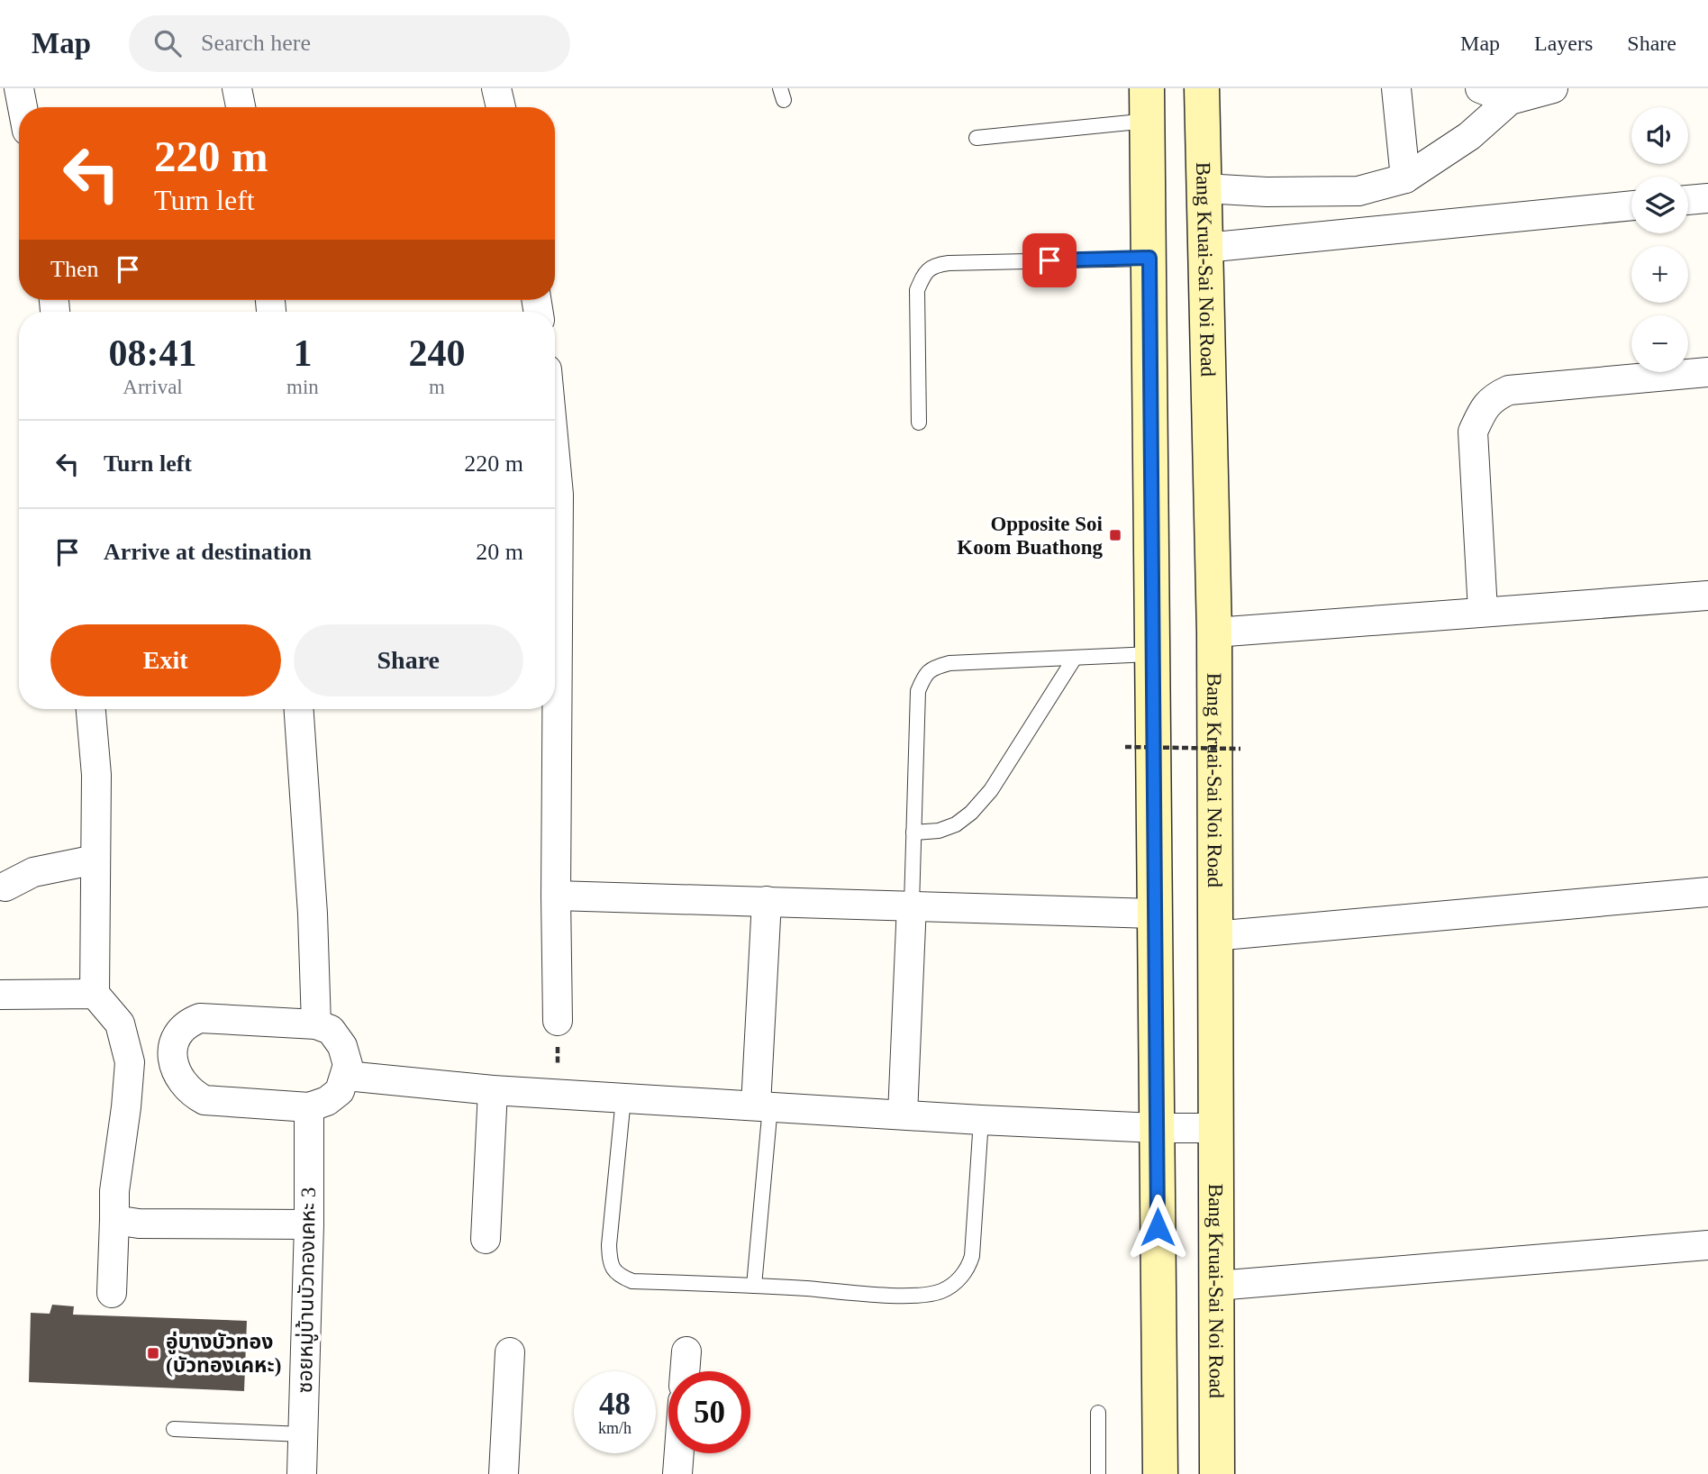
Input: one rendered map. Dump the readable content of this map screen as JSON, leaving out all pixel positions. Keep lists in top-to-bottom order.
{
  "streets": {
    "main road": ["Bang Kruai-Sai Noi Road"],
    "street": ["ซอยหมู่บ้านบัวทองเคหะ 3"]
  },
  "places": {
    "transit": ["Opposite Soi Koom Buathong", "อู่บางบัวทอง (บัวทองเคหะ)"]
  },
  "page": {
    "header": "Map",
    "search": "Search here",
    "nav": ["Map", "Layers", "Share"],
    "map_buttons": ["+", "−"],
    "turn": ["220 m", "Turn left"],
    "then": "Then",
    "eta": [
      "08:41",
      "Arrival",
      "1",
      "min",
      "240",
      "m"
    ],
    "list": [
      {
        "name": "Turn left",
        "value": "220 m"
      },
      {
        "name": "Arrive at destination",
        "value": "20 m"
      }
    ],
    "buttons": ["Exit", "Share"],
    "speed": "48 km/h",
    "limit": "50"
  }
}
